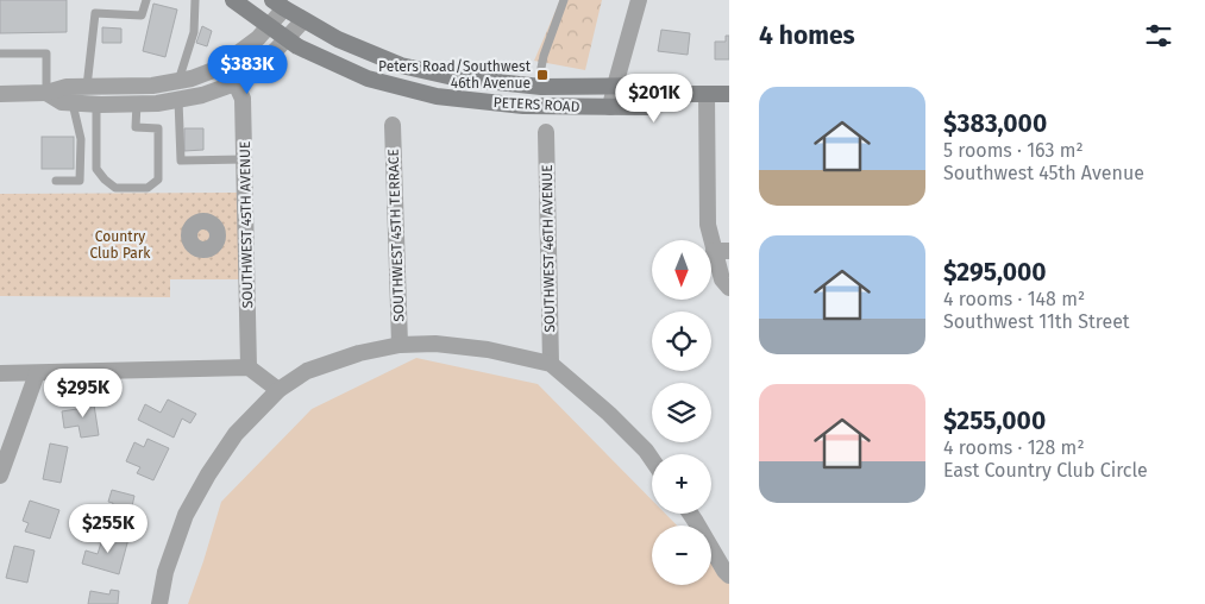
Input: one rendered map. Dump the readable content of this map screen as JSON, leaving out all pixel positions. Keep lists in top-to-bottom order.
{
  "streets": {
    "main road": ["PETERS ROAD"],
    "street": ["SOUTHWEST 45TH AVENUE", "SOUTHWEST 45TH TERRACE", "SOUTHWEST 46TH AVENUE"]
  },
  "parks": ["Country Club Park"],
  "places": {
    "transit": ["Peters Road/Southwest 46th Avenue"]
  },
  "north": "bottom",
  "page": {
    "heading": "4 homes",
    "price": [
      "$383K",
      "$201K",
      "$295K",
      "$255K"
    ],
    "list": [
      {
        "name": "$383,000",
        "note": "5 rooms · 163 m² · Southwest 45th Avenue"
      },
      {
        "name": "$295,000",
        "note": "4 rooms · 148 m² · Southwest 11th Street"
      },
      {
        "name": "$255,000",
        "note": "4 rooms · 128 m² · East Country Club Circle"
      }
    ],
    "map_buttons": ["+", "−"]
  }
}
